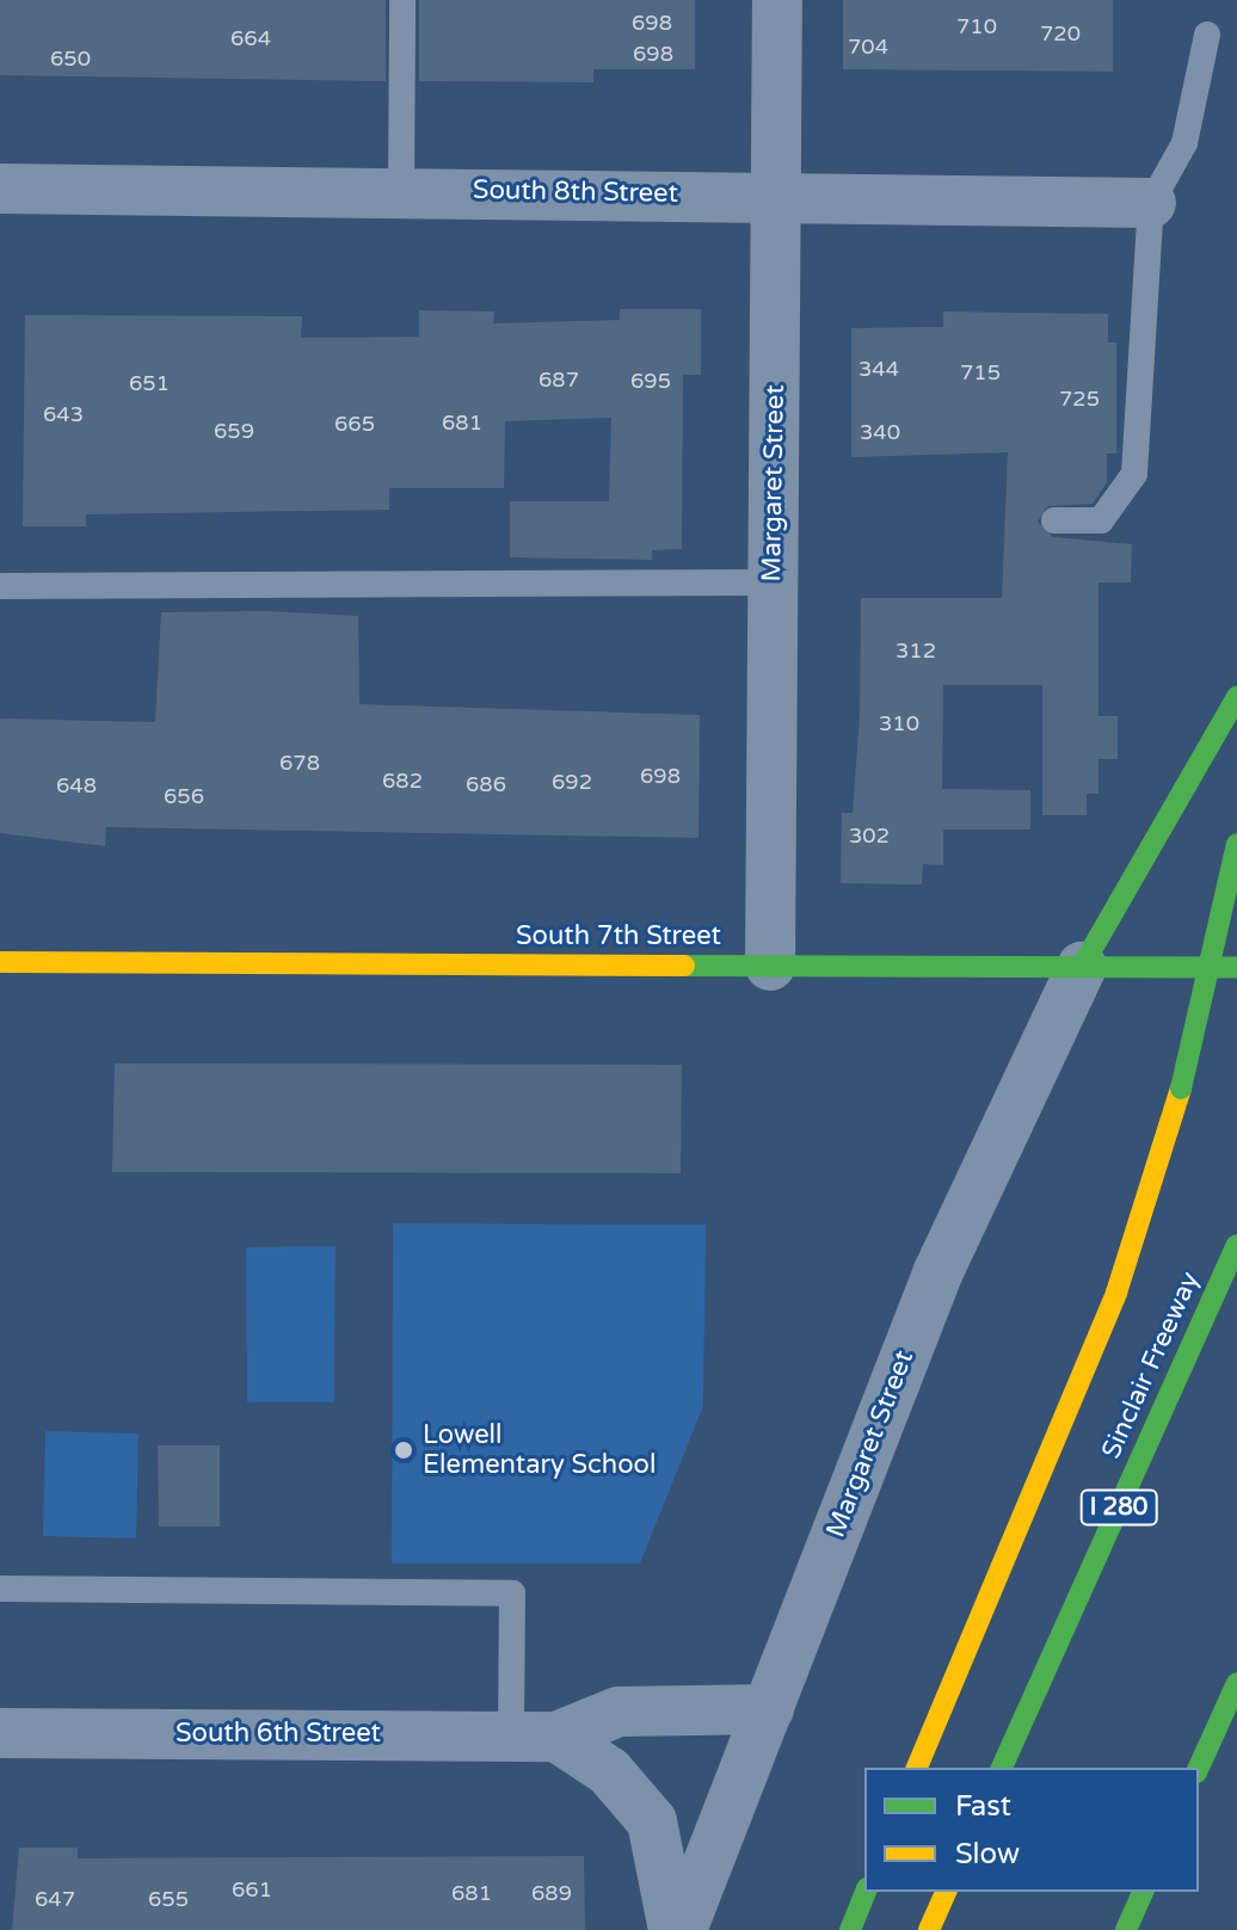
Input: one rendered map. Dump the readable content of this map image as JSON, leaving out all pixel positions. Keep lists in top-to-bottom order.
{
  "streets": {
    "main road": ["South 7th Street", "Sinclair Freeway", "I 280"],
    "street": ["South 8th Street", "Margaret Street", "South 6th Street"]
  },
  "crossings": [
    ["South 8th Street", "Margaret Street"],
    ["Margaret Street", "South 7th Street"],
    ["Margaret Street", "South 6th Street"]
  ],
  "places": ["Lowell Elementary School"],
  "house_numbers": [
    "698",
    "710",
    "720",
    "664",
    "704",
    "698",
    "650",
    "344",
    "715",
    "687",
    "695",
    "651",
    "725",
    "643",
    "681",
    "665",
    "659",
    "340",
    "312",
    "310",
    "678",
    "698",
    "682",
    "692",
    "686",
    "648",
    "656",
    "302",
    "661",
    "681",
    "689",
    "647",
    "655"
  ],
  "legend": ["Fast", "Slow"]
}
